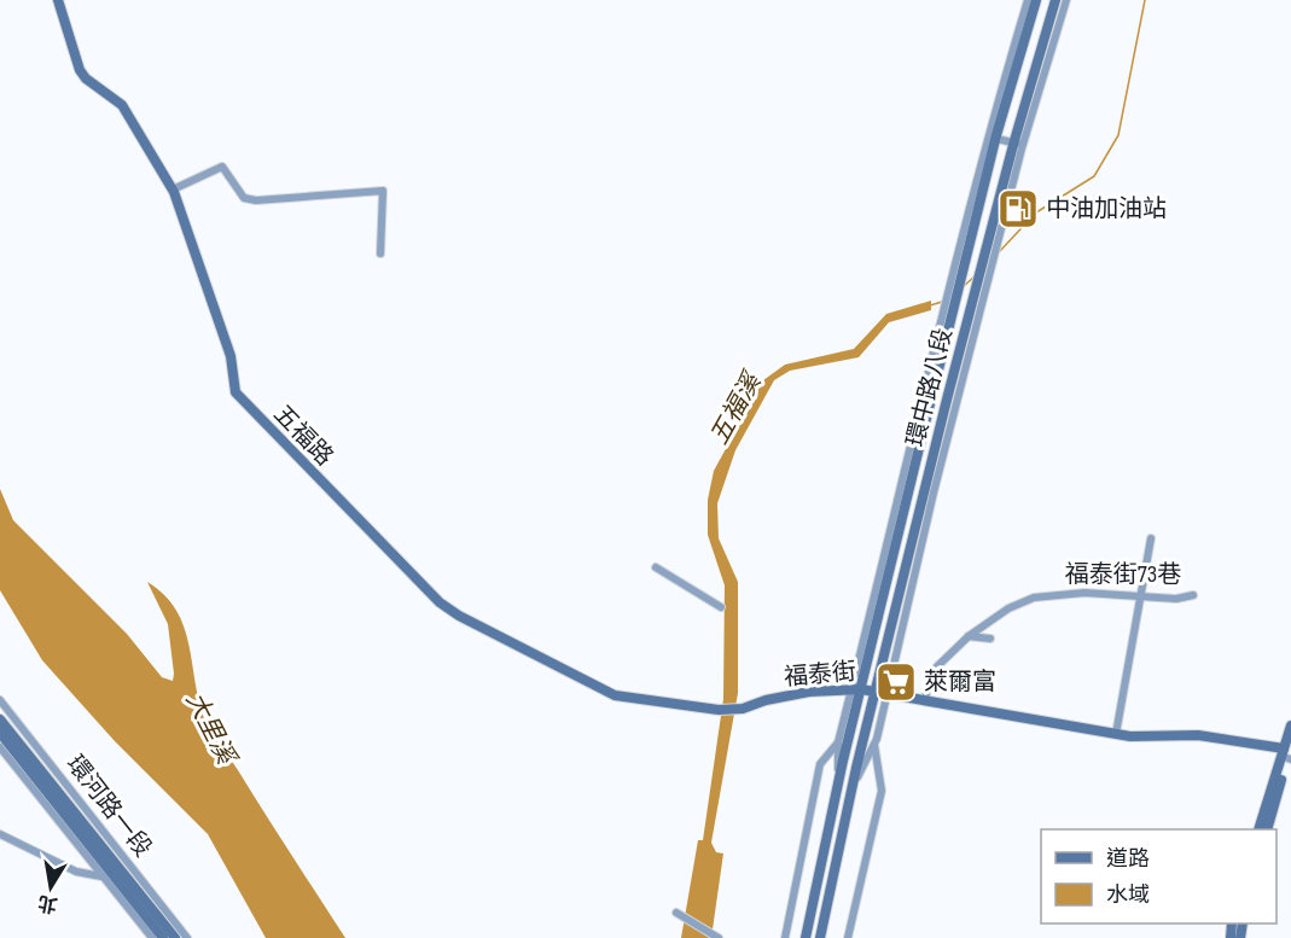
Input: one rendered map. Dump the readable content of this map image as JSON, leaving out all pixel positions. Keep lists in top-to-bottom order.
{
  "streets": {
    "street": [
      "環中路八段",
      "五福路",
      "福泰街73巷",
      "福泰街",
      "環河路一段"
    ]
  },
  "crossings": [
    ["環中路八段", "福泰街"],
    ["五福路", "福泰街"],
    ["福泰街73巷", "福泰街"]
  ],
  "water": ["五福溪", "大里溪"],
  "places": {
    "fuel station": ["中油加油站"],
    "supermarket": ["萊爾富"]
  },
  "legend": ["道路", "水域"],
  "north": "bottom"
}
